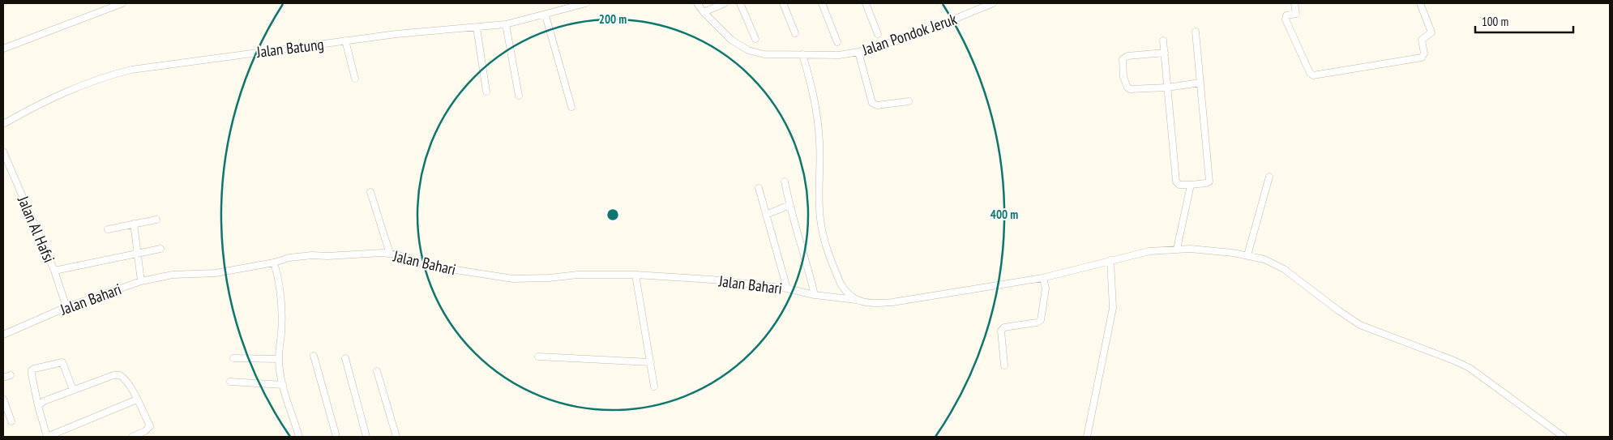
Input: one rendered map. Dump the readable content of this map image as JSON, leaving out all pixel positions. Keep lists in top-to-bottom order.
{
  "streets": {
    "street": [
      "Jalan Pondok Jeruk",
      "Jalan Batung",
      "Jalan Al Hafsi",
      "Jalan Bahari"
    ]
  },
  "crossings": [
    ["Jalan Al Hafsi", "Jalan Bahari"]
  ],
  "scale_bar": "100 m",
  "rings": ["200 m", "400 m"]
}
